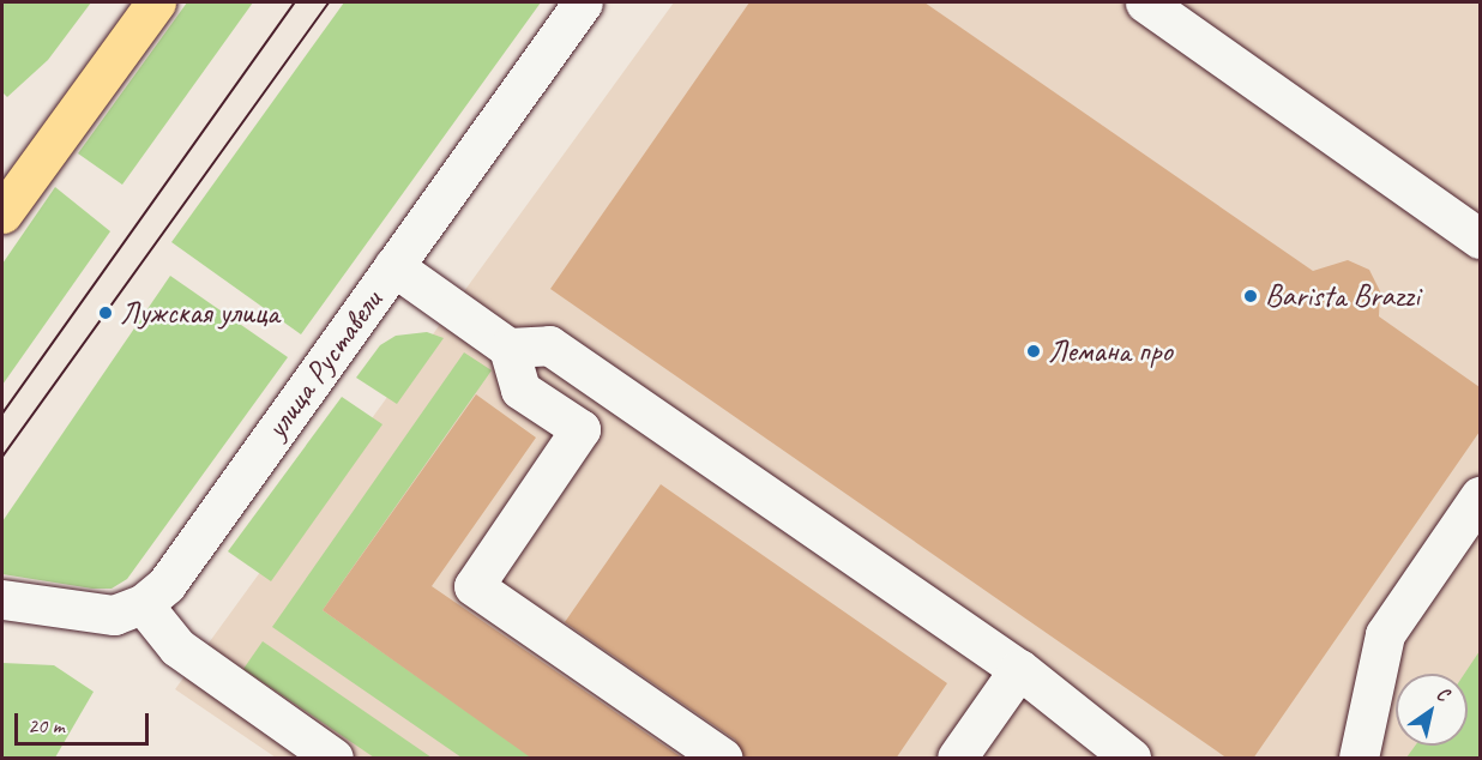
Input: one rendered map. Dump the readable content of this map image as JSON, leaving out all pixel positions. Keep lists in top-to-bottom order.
{
  "streets": {
    "street": ["улица Руставели"]
  },
  "places": ["Barista Brazzi", "Лужская улица", "Лемана про"],
  "scale_bar": "20 m",
  "north": "top right"
}
